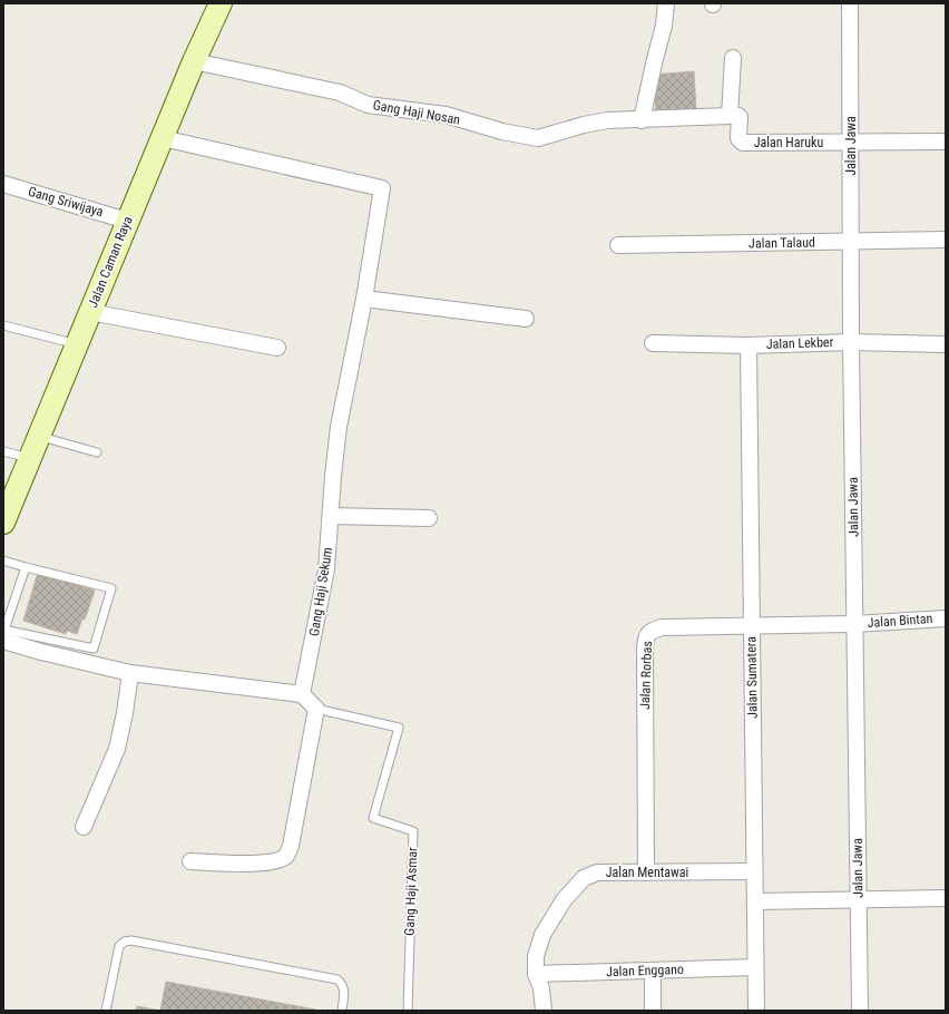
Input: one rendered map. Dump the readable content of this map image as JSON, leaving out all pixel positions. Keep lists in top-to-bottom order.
{
  "streets": {
    "main road": ["Jalan Caman Raya"],
    "street": [
      "Gang Haji Nosan",
      "Jalan Haruku",
      "Jalan Jawa",
      "Gang Sriwijaya",
      "Jalan Talaud",
      "Jalan Lekber",
      "Gang Haji Sekum",
      "Jalan Bintan",
      "Jalan Rorbas",
      "Jalan Sumatera",
      "Jalan Mentawai",
      "Jalan Enggano"
    ],
    "lane": ["Gang Haji Asmar"]
  },
  "crossings": [
    ["Gang Haji Nosan", "Jalan Haruku"],
    ["Gang Haji Nosan", "Jalan Caman Raya"],
    ["Jalan Haruku", "Jalan Jawa"],
    ["Jalan Jawa", "Jalan Talaud"],
    ["Jalan Jawa", "Jalan Lekber"],
    ["Jalan Jawa", "Jalan Bintan"],
    ["Jalan Jawa", "Jalan Rorbas"],
    ["Gang Sriwijaya", "Jalan Caman Raya"],
    ["Jalan Caman Raya", "Gang Haji Sekum"],
    ["Jalan Lekber", "Jalan Sumatera"],
    ["Jalan Bintan", "Jalan Rorbas"],
    ["Jalan Rorbas", "Jalan Sumatera"],
    ["Jalan Rorbas", "Jalan Mentawai"],
    ["Jalan Sumatera", "Jalan Mentawai"],
    ["Jalan Sumatera", "Jalan Enggano"],
    ["Jalan Mentawai", "Jalan Enggano"]
  ]
}
